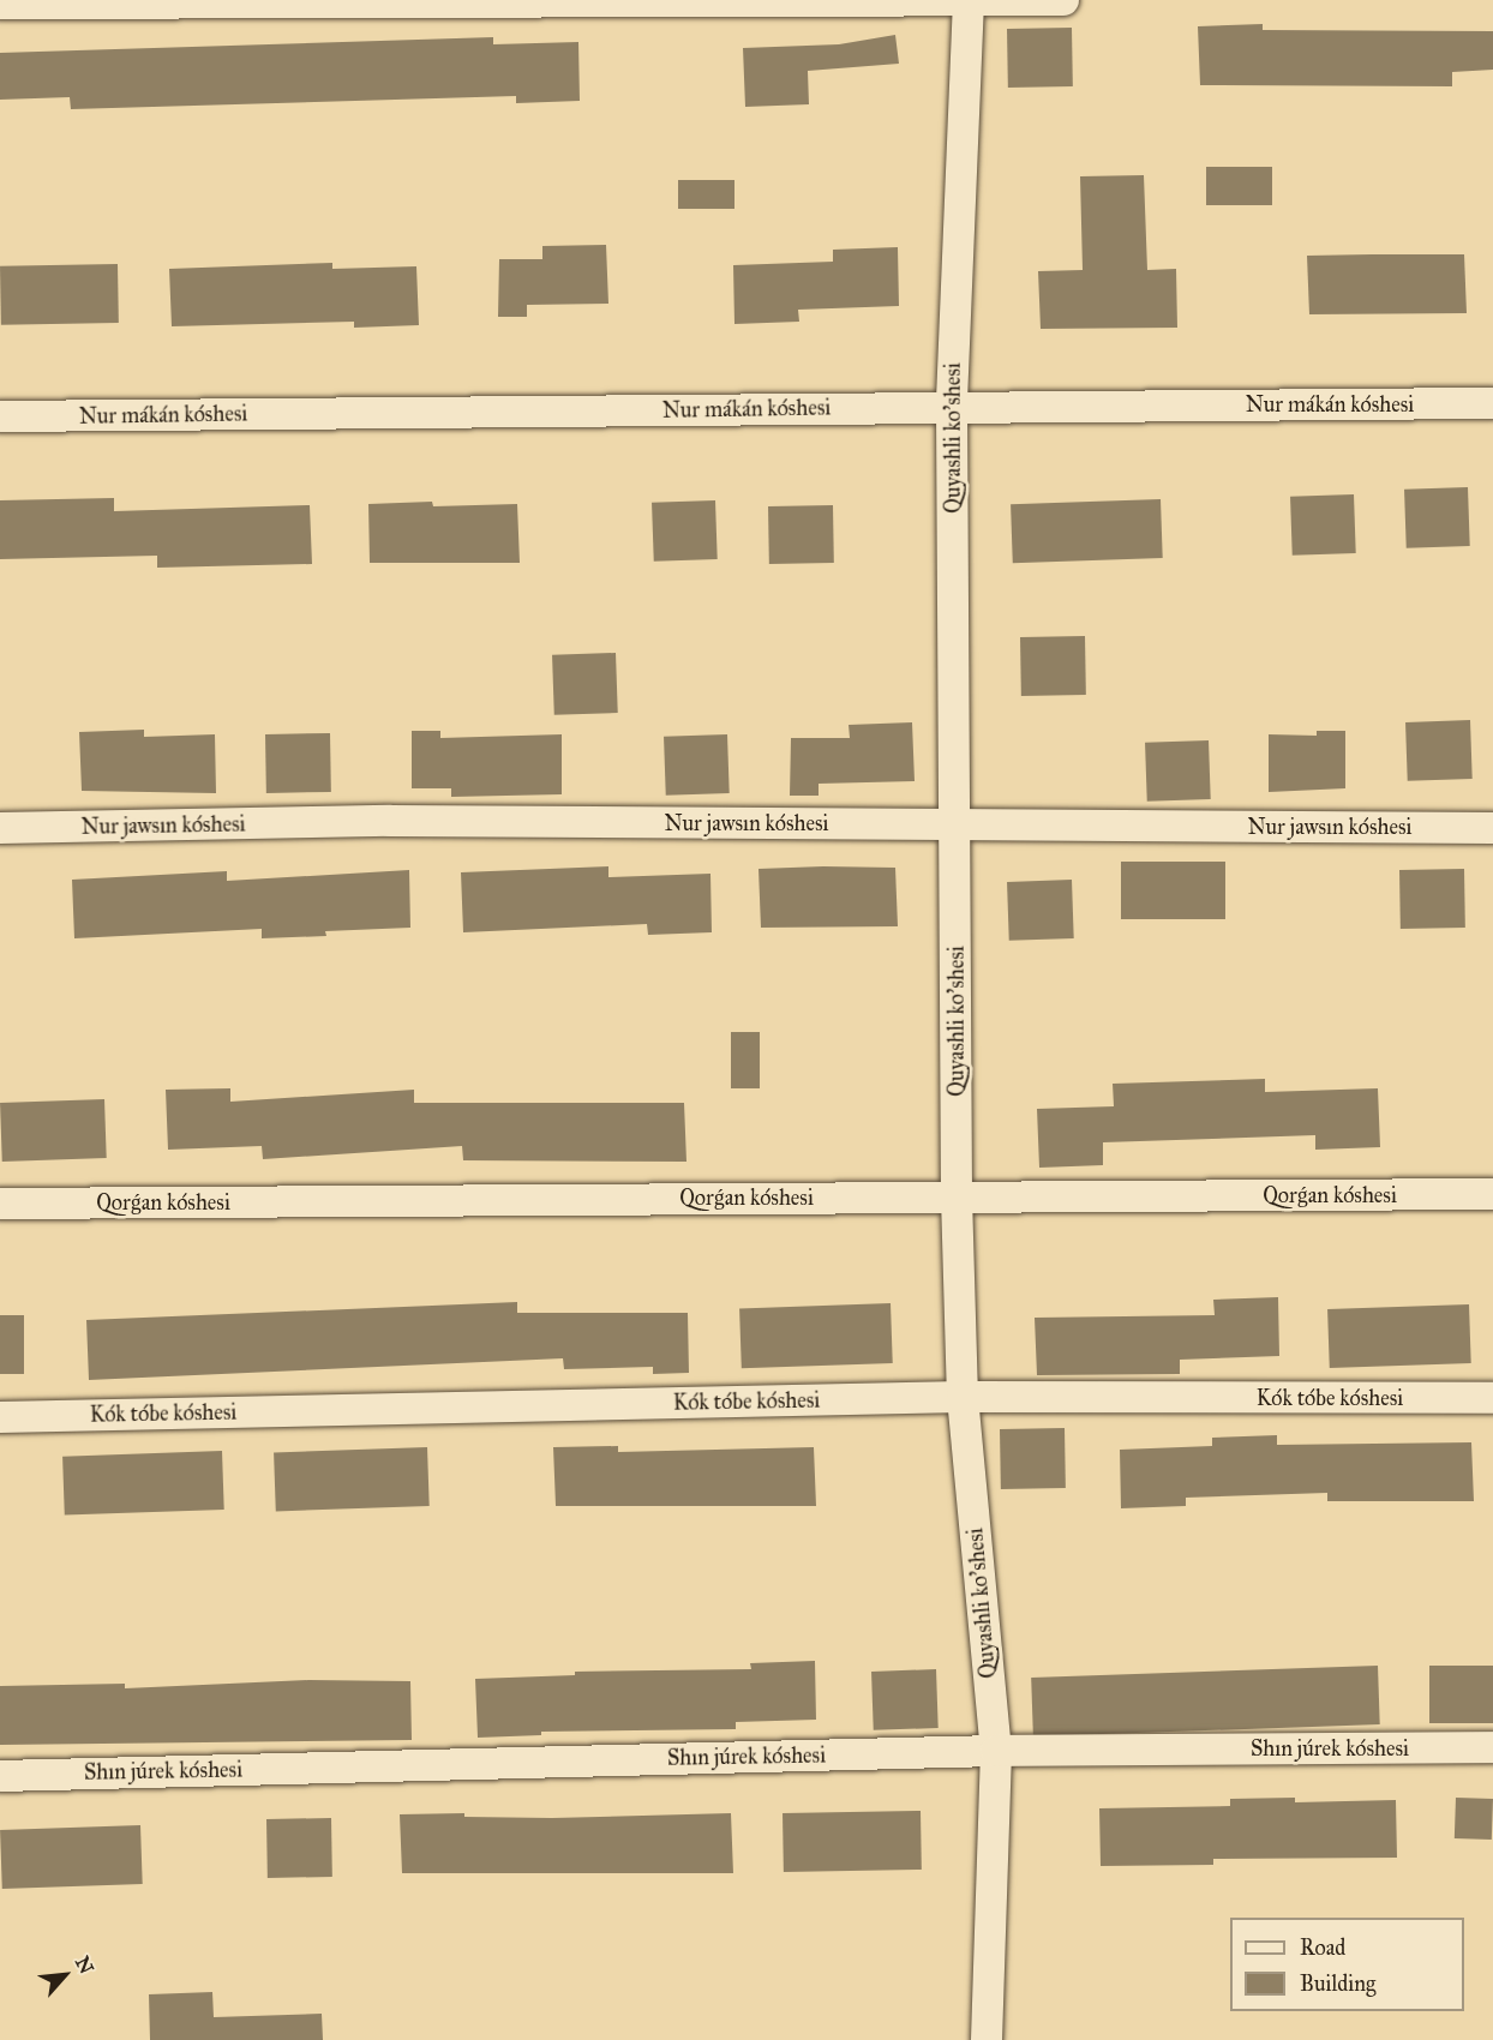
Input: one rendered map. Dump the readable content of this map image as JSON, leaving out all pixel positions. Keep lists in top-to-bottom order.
{
  "streets": {
    "street": [
      "Nur mákán kóshesi",
      "Quyashli ko'shesi",
      "Nur jawsın kóshesi",
      "Qorǵan kóshesi",
      "Kók tóbe kóshesi",
      "Shın júrek kóshesi"
    ]
  },
  "crossings": [
    ["Nur mákán kóshesi", "Quyashli ko'shesi"],
    ["Quyashli ko'shesi", "Nur jawsın kóshesi"],
    ["Quyashli ko'shesi", "Qorǵan kóshesi"],
    ["Quyashli ko'shesi", "Kók tóbe kóshesi"],
    ["Quyashli ko'shesi", "Shın júrek kóshesi"]
  ],
  "legend": ["Road", "Building"],
  "north": "top right"
}
